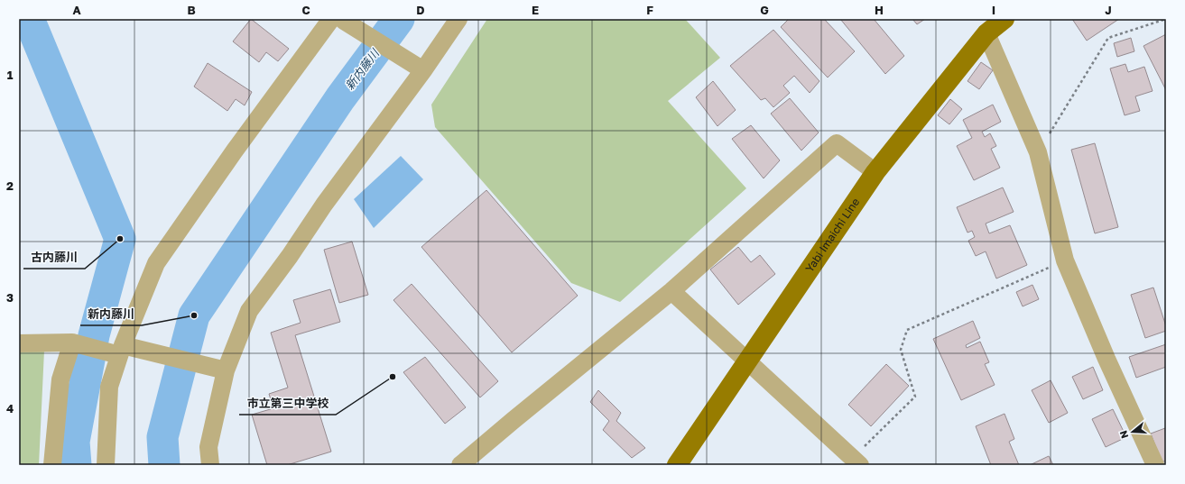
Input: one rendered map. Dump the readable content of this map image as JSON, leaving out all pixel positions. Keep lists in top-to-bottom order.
{
  "streets": {
    "main road": ["Yabi Imaichi Line"]
  },
  "water": ["新内藤川"],
  "places": ["古内藤川", "新内藤川", "市立第三中学校"],
  "north": "left",
  "grid": {
    "columns": [
      "A",
      "B",
      "C",
      "D",
      "E",
      "F",
      "G",
      "H",
      "I",
      "J"
    ],
    "rows": [
      "1",
      "2",
      "3",
      "4"
    ]
  }
}
